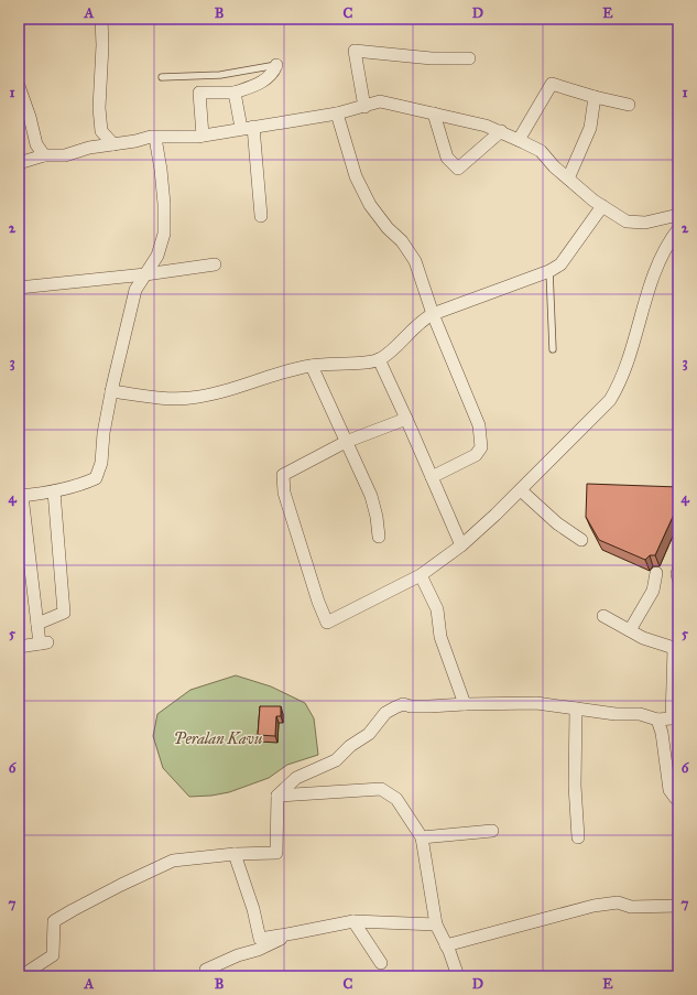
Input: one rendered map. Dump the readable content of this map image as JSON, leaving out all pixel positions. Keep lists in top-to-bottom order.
{
  "parks": ["Peralan Kavu"],
  "grid": {
    "columns": [
      "A",
      "B",
      "C",
      "D",
      "E"
    ],
    "rows": [
      "1",
      "2",
      "3",
      "4",
      "5",
      "6",
      "7"
    ]
  }
}
